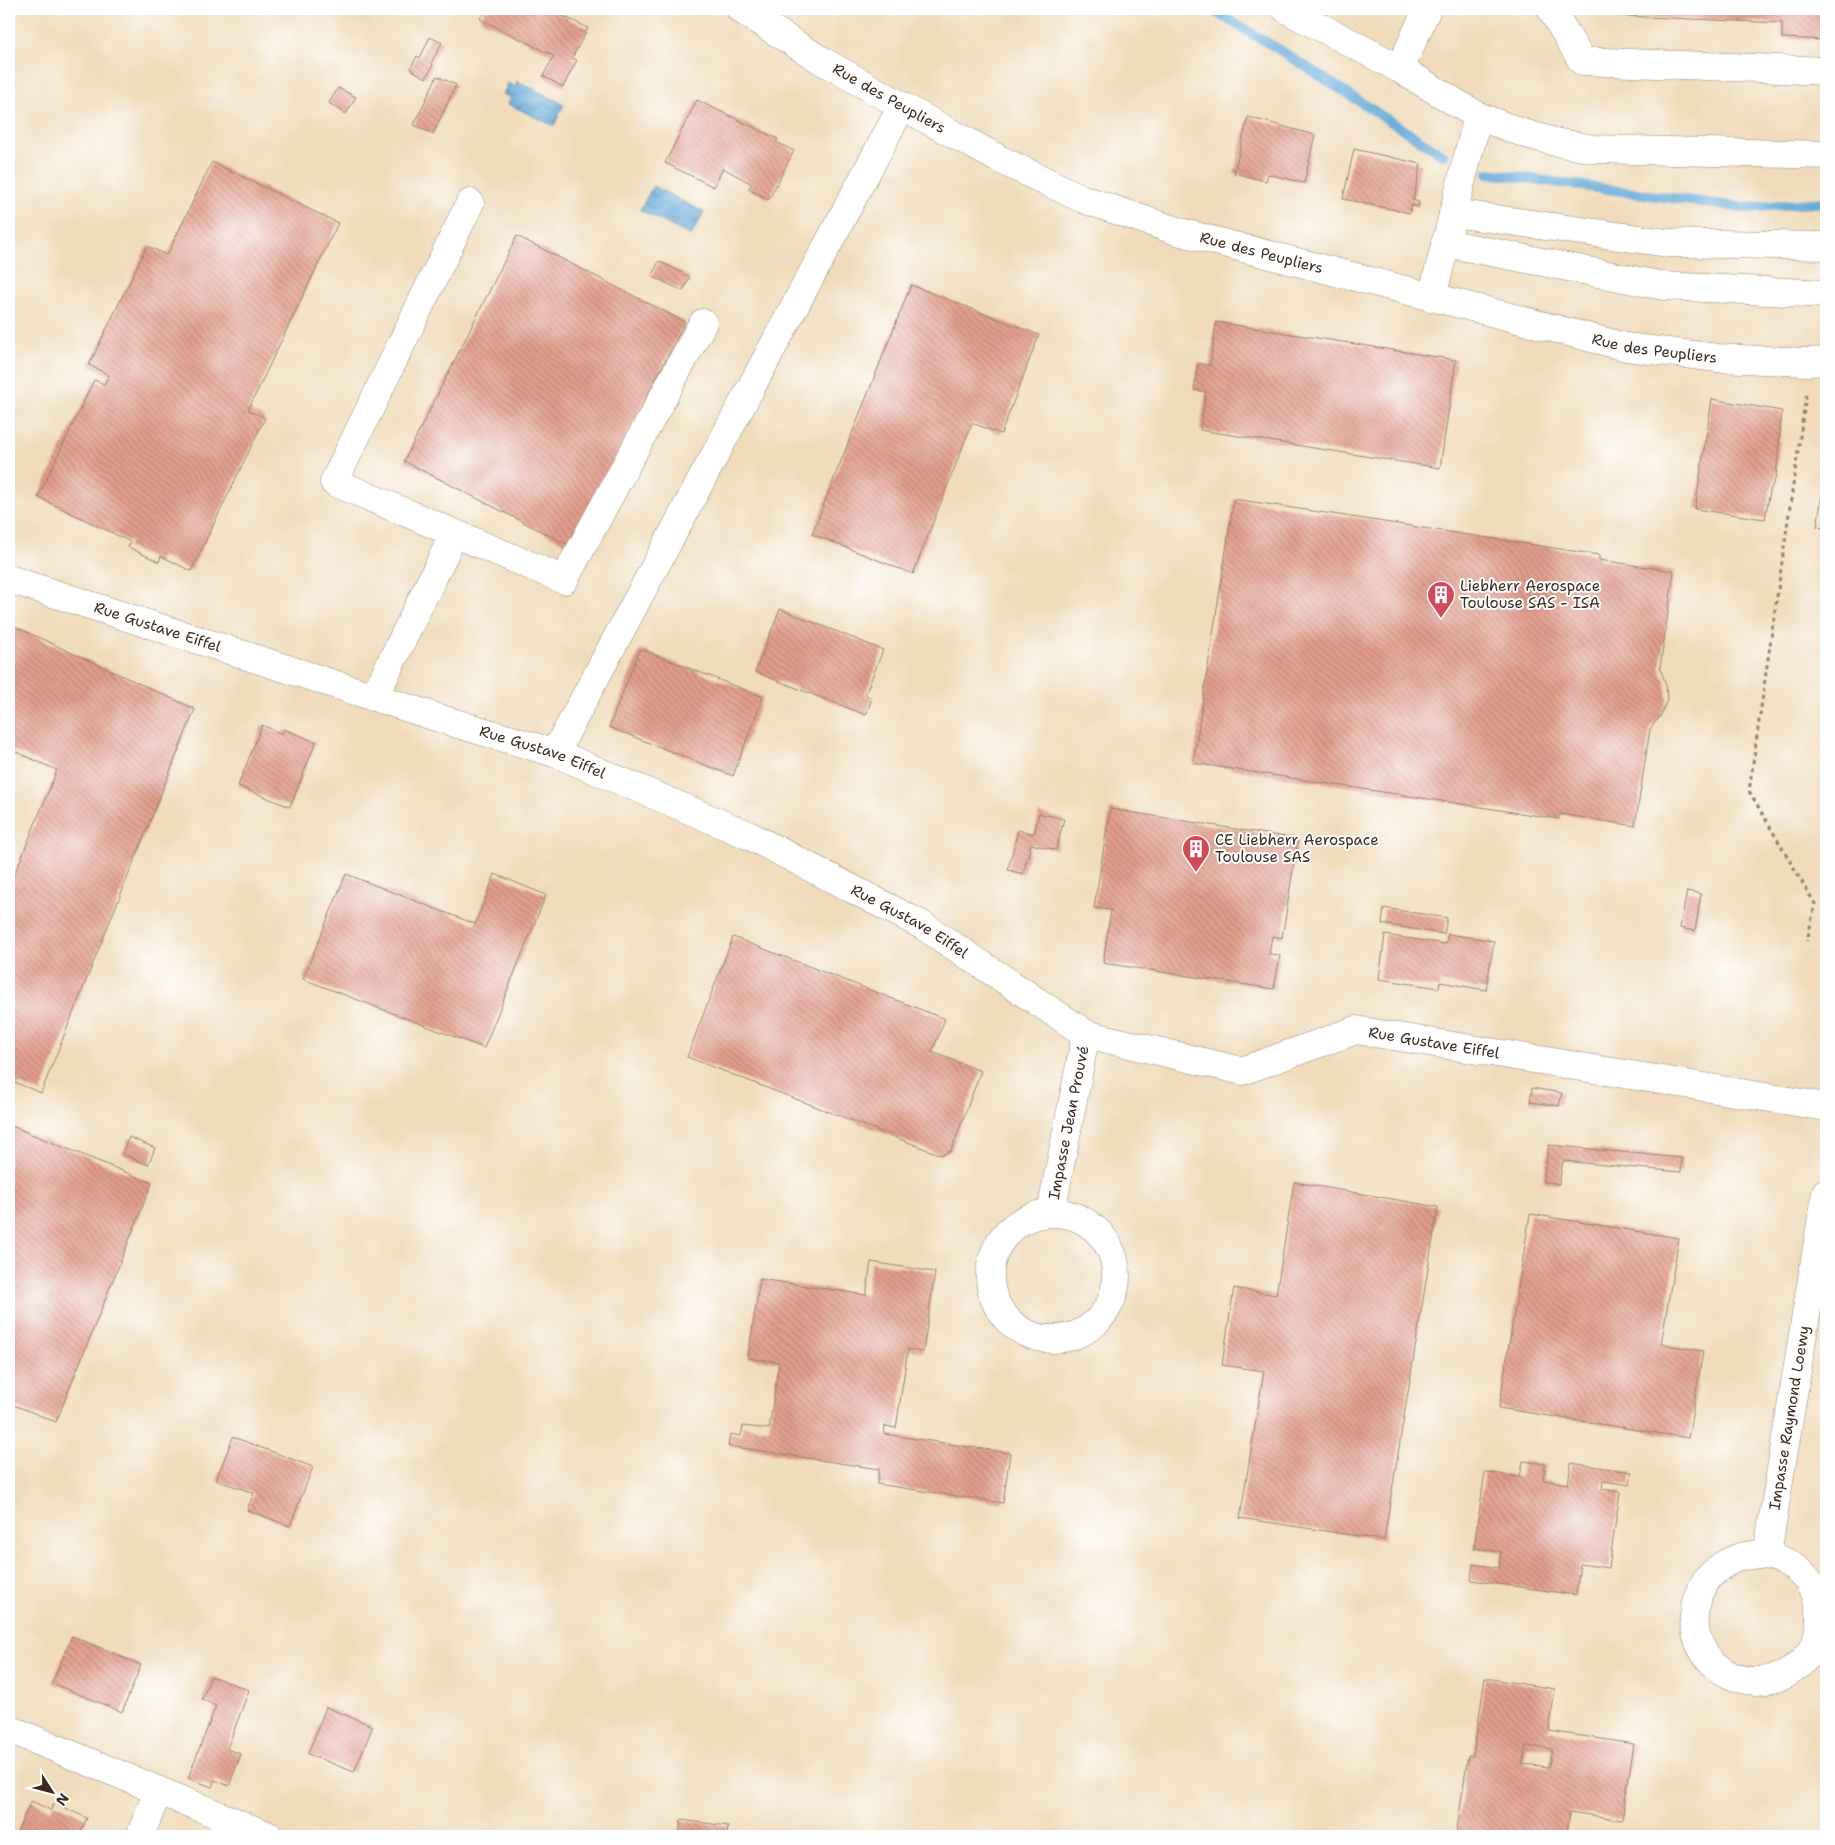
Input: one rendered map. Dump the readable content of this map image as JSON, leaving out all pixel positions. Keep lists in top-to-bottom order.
{
  "streets": {
    "street": [
      "Rue des Peupliers",
      "Rue Gustave Eiffel",
      "Impasse Jean Prouvé",
      "Impasse Raymond Loewy"
    ]
  },
  "crossings": [
    ["Rue Gustave Eiffel", "Impasse Jean Prouvé"]
  ],
  "places": {
    "building": ["Liebherr Aerospace Toulouse SAS - ISA", "CE Liebherr Aerospace Toulouse SAS"]
  },
  "north": "bottom right"
}
